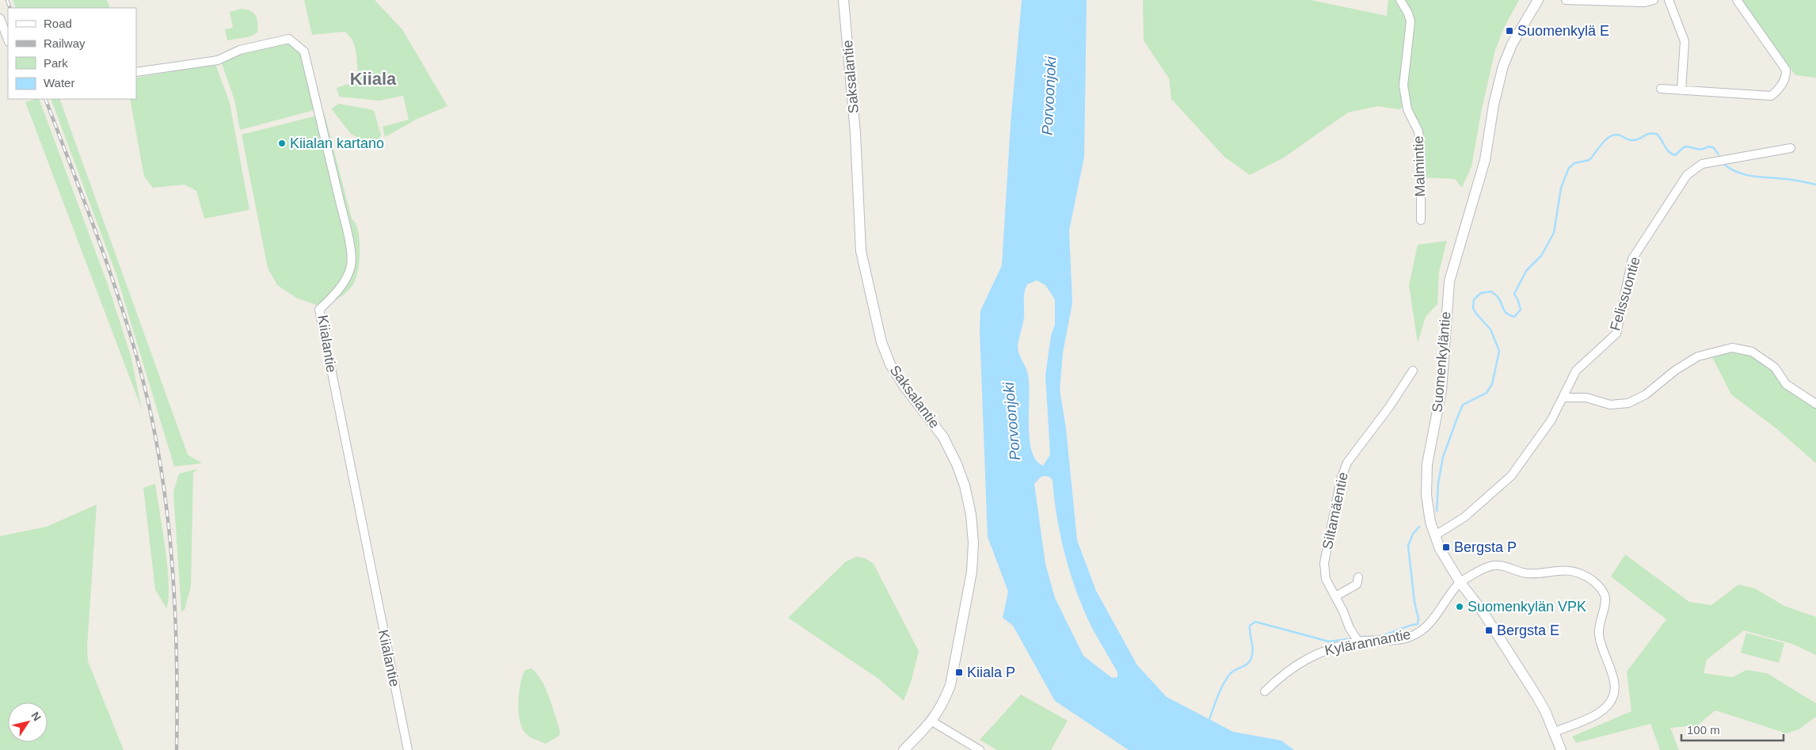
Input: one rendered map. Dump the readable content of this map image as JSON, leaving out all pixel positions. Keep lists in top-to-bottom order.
{
  "streets": {
    "street": [
      "Saksalantie",
      "Malmintie",
      "Felissuontie",
      "Kiialantie",
      "Suomenkyläntie",
      "Siltamäentie",
      "Kylärannantie"
    ]
  },
  "crossings": [
    ["Felissuontie", "Suomenkyläntie"],
    ["Suomenkyläntie", "Kylärannantie"],
    ["Siltamäentie", "Kylärannantie"]
  ],
  "districts": ["Kiiala"],
  "water": ["Porvoonjoki"],
  "places": {
    "transit": [
      "Suomenkylä E",
      "Bergsta P",
      "Bergsta E",
      "Kiiala P"
    ],
    "other": ["Kiialan kartano", "Suomenkylän VPK"]
  },
  "legend": [
    "Road",
    "Railway",
    "Park",
    "Water"
  ],
  "scale_bar": "100 m",
  "north": "top right"
}
